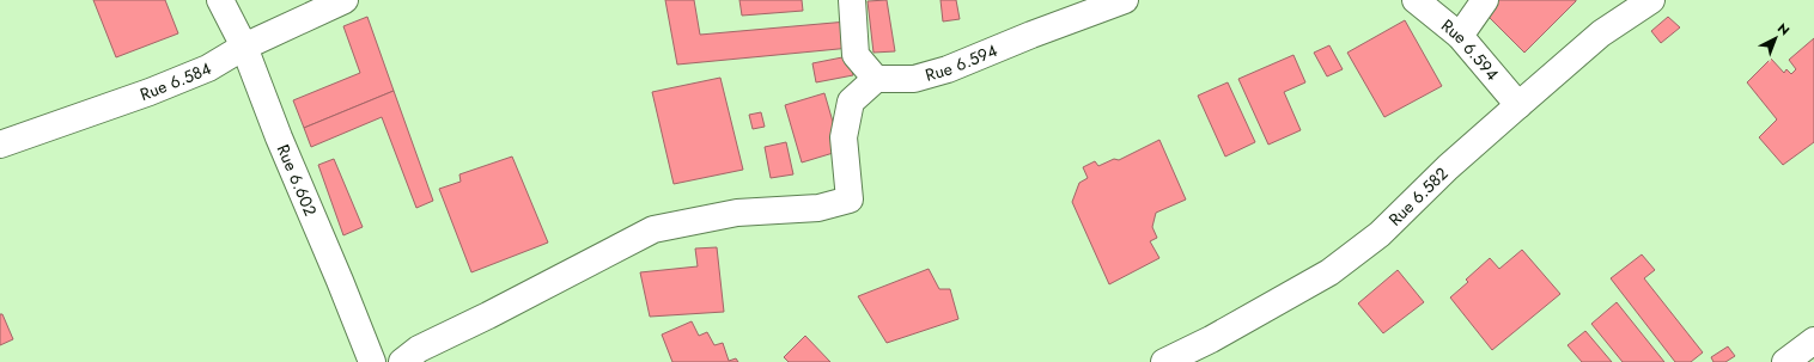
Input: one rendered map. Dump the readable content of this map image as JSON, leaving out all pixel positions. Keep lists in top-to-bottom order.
{
  "streets": {
    "street": [
      "Rue 6.594",
      "Rue 6.584",
      "Rue 6.602",
      "Rue 6.582"
    ]
  },
  "crossings": [
    ["Rue 6.594", "Rue 6.582"],
    ["Rue 6.584", "Rue 6.602"]
  ],
  "north": "top right"
}
